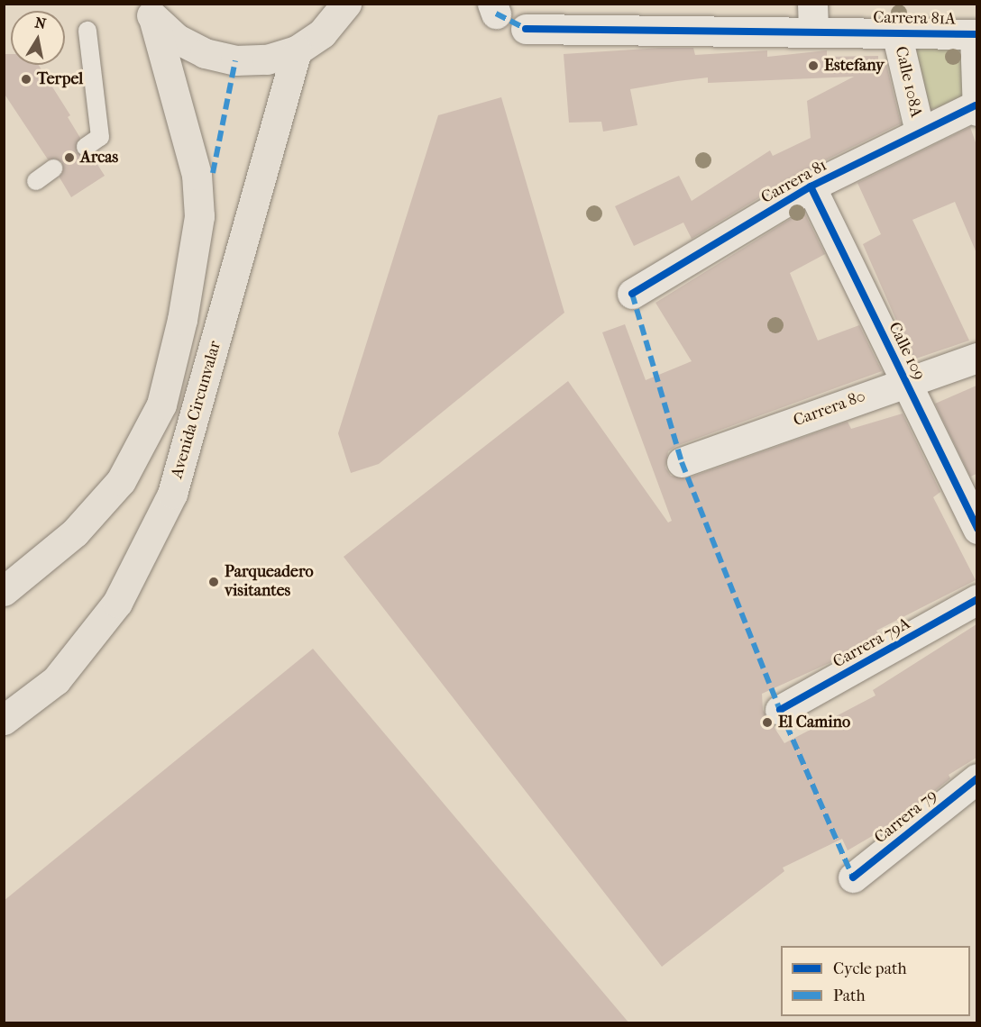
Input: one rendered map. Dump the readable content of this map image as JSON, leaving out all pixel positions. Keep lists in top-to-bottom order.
{
  "streets": {
    "highway": ["Avenida Circunvalar"],
    "street": [
      "Carrera 81A",
      "Calle 108A",
      "Carrera 81",
      "Calle 109",
      "Carrera 80",
      "Carrera 79A",
      "Carrera 79"
    ]
  },
  "crossings": [
    ["Carrera 81A", "Calle 108A"],
    ["Calle 108A", "Carrera 81"],
    ["Carrera 81", "Calle 109"],
    ["Calle 109", "Carrera 80"]
  ],
  "places": [
    "Estefany",
    "Terpel",
    "Arcas",
    "Parqueadero visitantes",
    "El Camino"
  ],
  "legend": ["Cycle path", "Path"],
  "north": "top"
}
